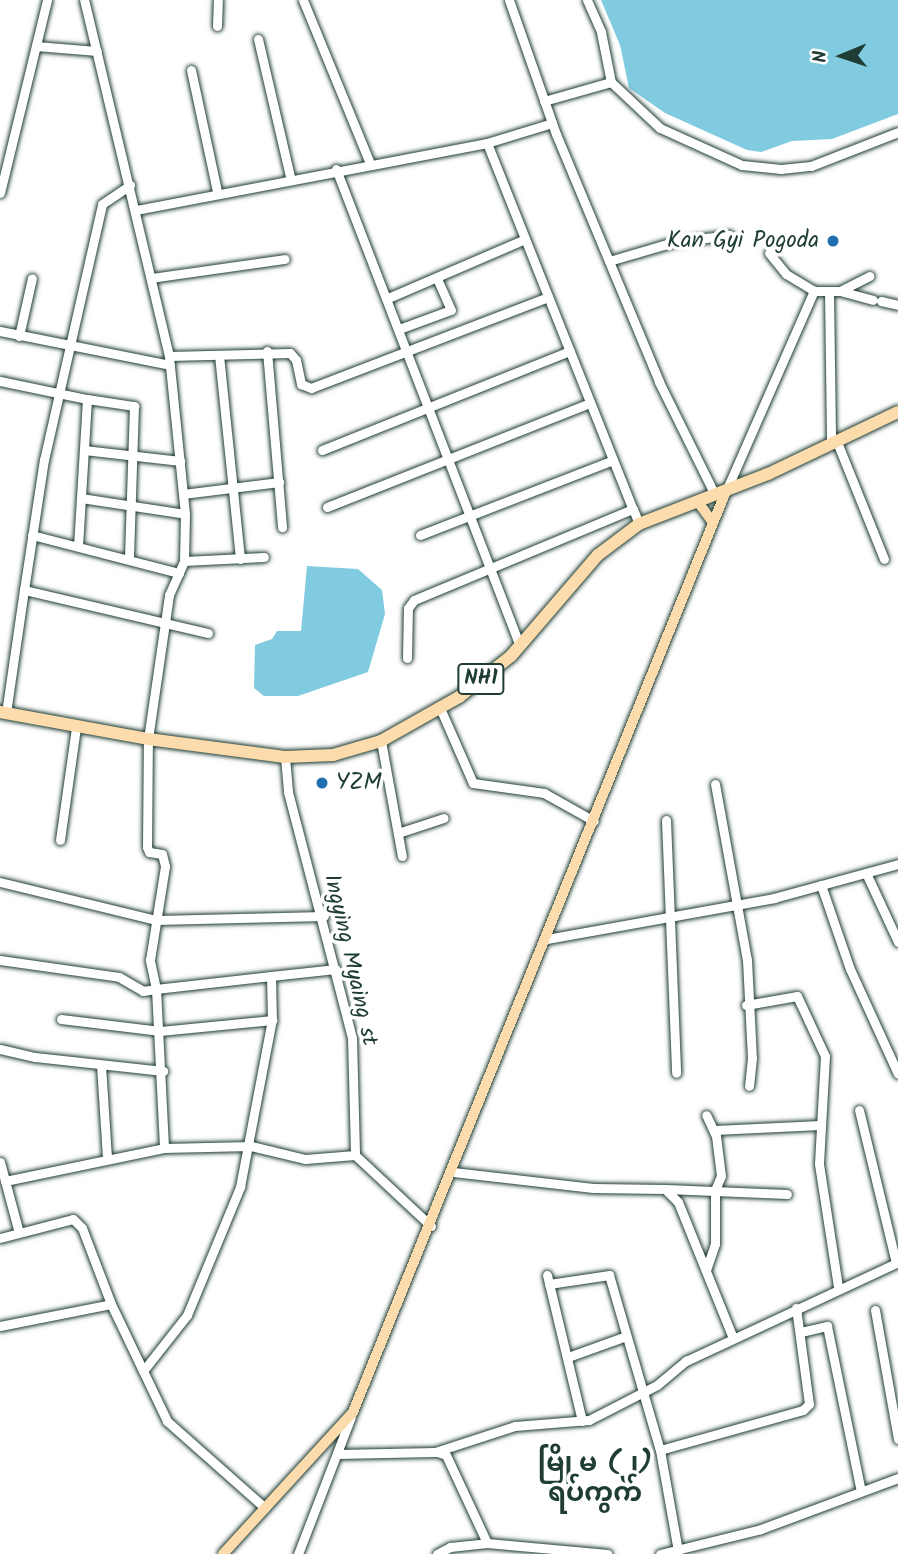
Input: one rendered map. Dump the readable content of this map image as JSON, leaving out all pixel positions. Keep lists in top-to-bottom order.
{
  "streets": {
    "highway": ["NH1"],
    "street": ["Ingying Myaing st"]
  },
  "crossings": [
    ["NH1", "Ingying Myaing st"]
  ],
  "districts": ["မြို့မ (၂) ရပ်ကွက်"],
  "places": ["Kan Gyi Pogoda", "YZM"],
  "north": "left"
}
